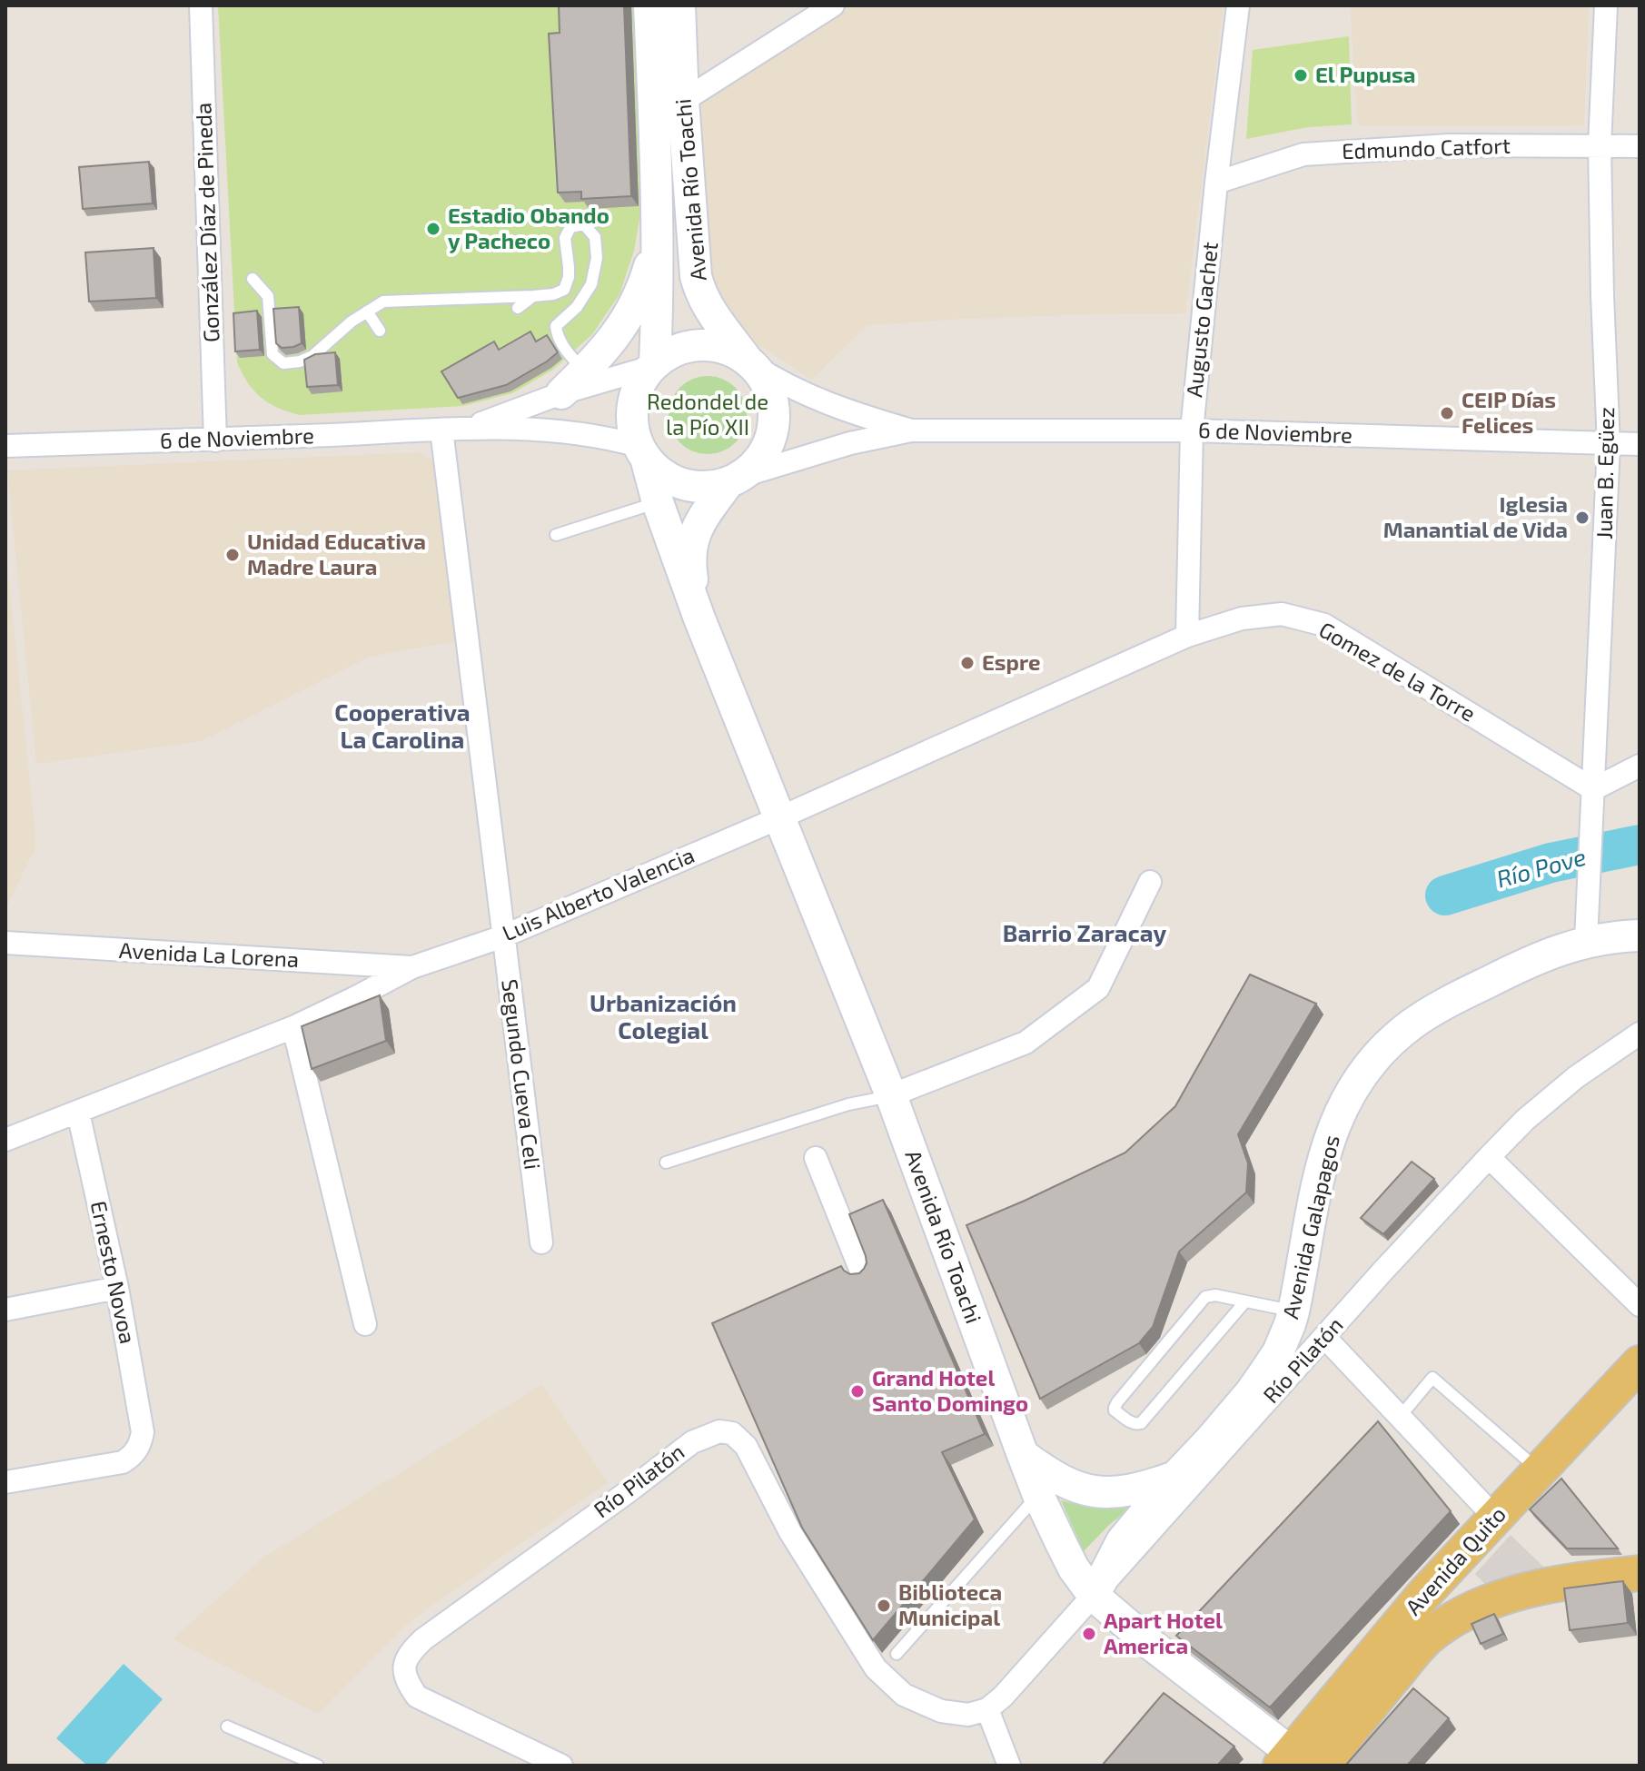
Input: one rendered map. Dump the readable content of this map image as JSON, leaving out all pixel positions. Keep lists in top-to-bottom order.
{
  "streets": {
    "main road": ["Avenida Río Toachi", "Avenida Galapagos", "Avenida Quito"],
    "street": [
      "Edmundo Catfort",
      "González Díaz de Pineda",
      "Augusto Gachet",
      "6 de Noviembre",
      "Juan B. Egüez",
      "Gomez de la Torre",
      "Luis Alberto Valencia",
      "Avenida La Lorena",
      "Segundo Cueva Celi",
      "Ernesto Novoa",
      "Río Pilatón"
    ]
  },
  "crossings": [
    ["Edmundo Catfort", "Augusto Gachet"],
    ["Edmundo Catfort", "Juan B. Egüez"],
    ["Avenida Río Toachi", "6 de Noviembre"],
    ["Avenida Río Toachi", "Luis Alberto Valencia"],
    ["Avenida Río Toachi", "Avenida Galapagos"],
    ["Avenida Río Toachi", "Río Pilatón"],
    ["Avenida Río Toachi", "Avenida Quito"],
    ["González Díaz de Pineda", "6 de Noviembre"],
    ["Augusto Gachet", "6 de Noviembre"],
    ["Augusto Gachet", "Gomez de la Torre"],
    ["Augusto Gachet", "Luis Alberto Valencia"],
    ["6 de Noviembre", "Juan B. Egüez"],
    ["6 de Noviembre", "Segundo Cueva Celi"],
    ["Juan B. Egüez", "Gomez de la Torre"],
    ["Juan B. Egüez", "Avenida Galapagos"],
    ["Gomez de la Torre", "Luis Alberto Valencia"],
    ["Luis Alberto Valencia", "Avenida La Lorena"],
    ["Luis Alberto Valencia", "Segundo Cueva Celi"],
    ["Luis Alberto Valencia", "Ernesto Novoa"],
    ["Avenida Galapagos", "Río Pilatón"]
  ],
  "districts": ["Cooperativa La Carolina", "Barrio Zaracay", "Urbanización Colegial"],
  "water": ["Río Pove"],
  "parks": ["Redondel de la Pío XII"],
  "places": [
    "El Pupusa",
    "Estadio Obando y Pacheco",
    "CEIP Días Felices",
    "Iglesia Manantial de Vida",
    "Unidad Educativa Madre Laura",
    "Espre",
    "Grand Hotel Santo Domingo",
    "Biblioteca Municipal",
    "Apart Hotel America"
  ]
}
